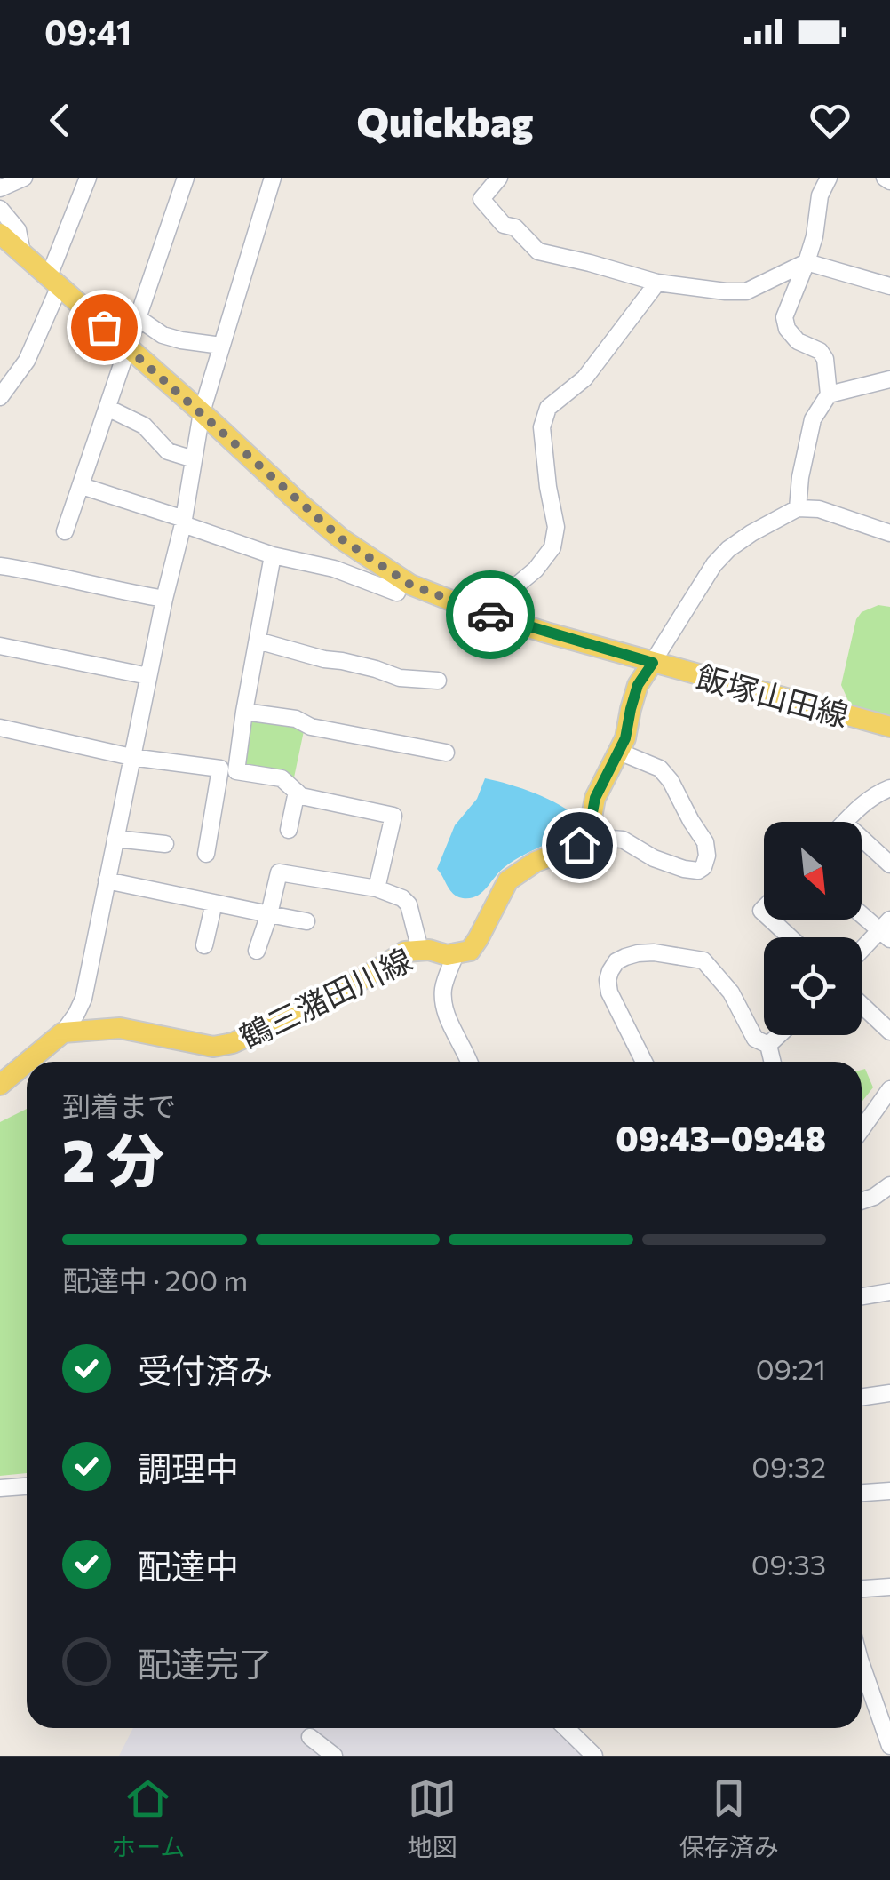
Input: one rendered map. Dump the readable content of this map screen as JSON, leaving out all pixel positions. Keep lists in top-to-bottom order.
{
  "streets": {
    "main road": ["飯塚山田線", "鶴三潴田川線"]
  },
  "north": "bottom right",
  "page": {
    "status": "09:41",
    "header": "Quickbag",
    "heading": ["2 分", "到着まで", "09:43–09:48"],
    "bar": "配達中 · 200 m",
    "list": [
      ["受付済み", "09:21"],
      ["調理中", "09:32"],
      ["配達中", "09:33"],
      "配達完了"
    ],
    "tabs": ["ホーム", "地図", "保存済み"]
  }
}
